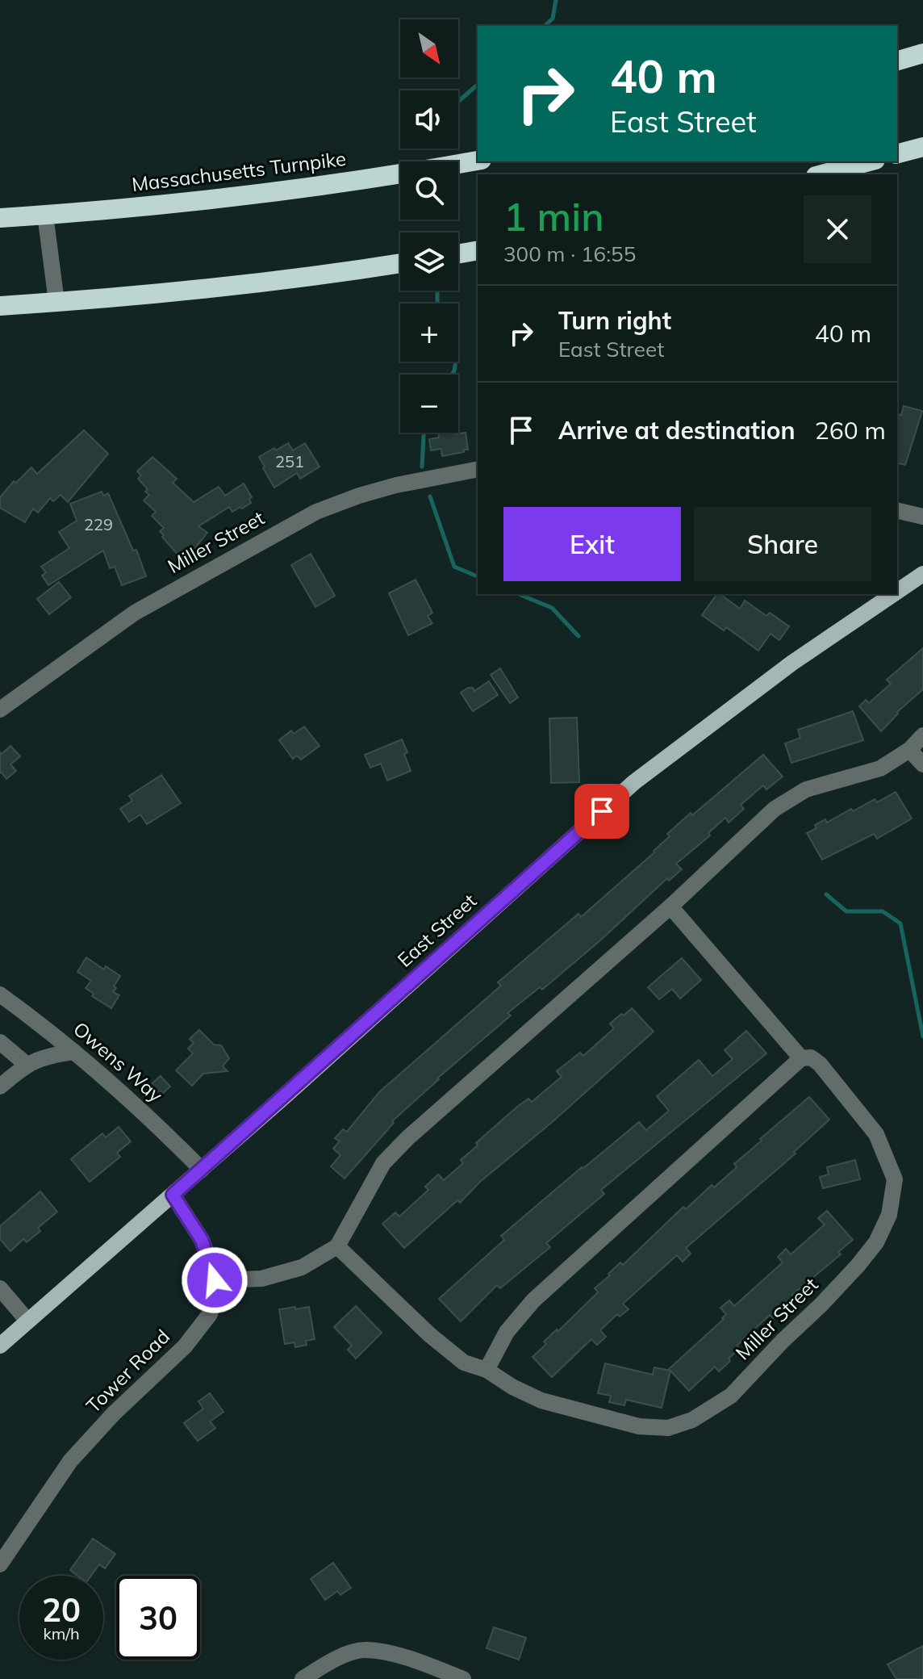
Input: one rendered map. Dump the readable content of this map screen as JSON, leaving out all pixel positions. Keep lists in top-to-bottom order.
{
  "streets": {
    "highway": ["Massachusetts Turnpike"],
    "main road": ["East Street"],
    "street": ["Miller Street", "Owens Way", "Tower Road"]
  },
  "crossings": [
    ["East Street", "Owens Way"],
    ["East Street", "Tower Road"]
  ],
  "house_numbers": ["251", "229"],
  "north": "bottom right",
  "page": {
    "map_buttons": ["+", "−"],
    "turn": ["40 m", "East Street"],
    "heading": ["1 min", "300 m · 16:55"],
    "list": [
      {
        "name": "Turn right",
        "note": "East Street",
        "value": "40 m"
      },
      {
        "name": "Arrive at destination",
        "value": "260 m"
      }
    ],
    "buttons": ["Exit", "Share"],
    "speed": "20 km/h",
    "limit": "30"
  }
}
